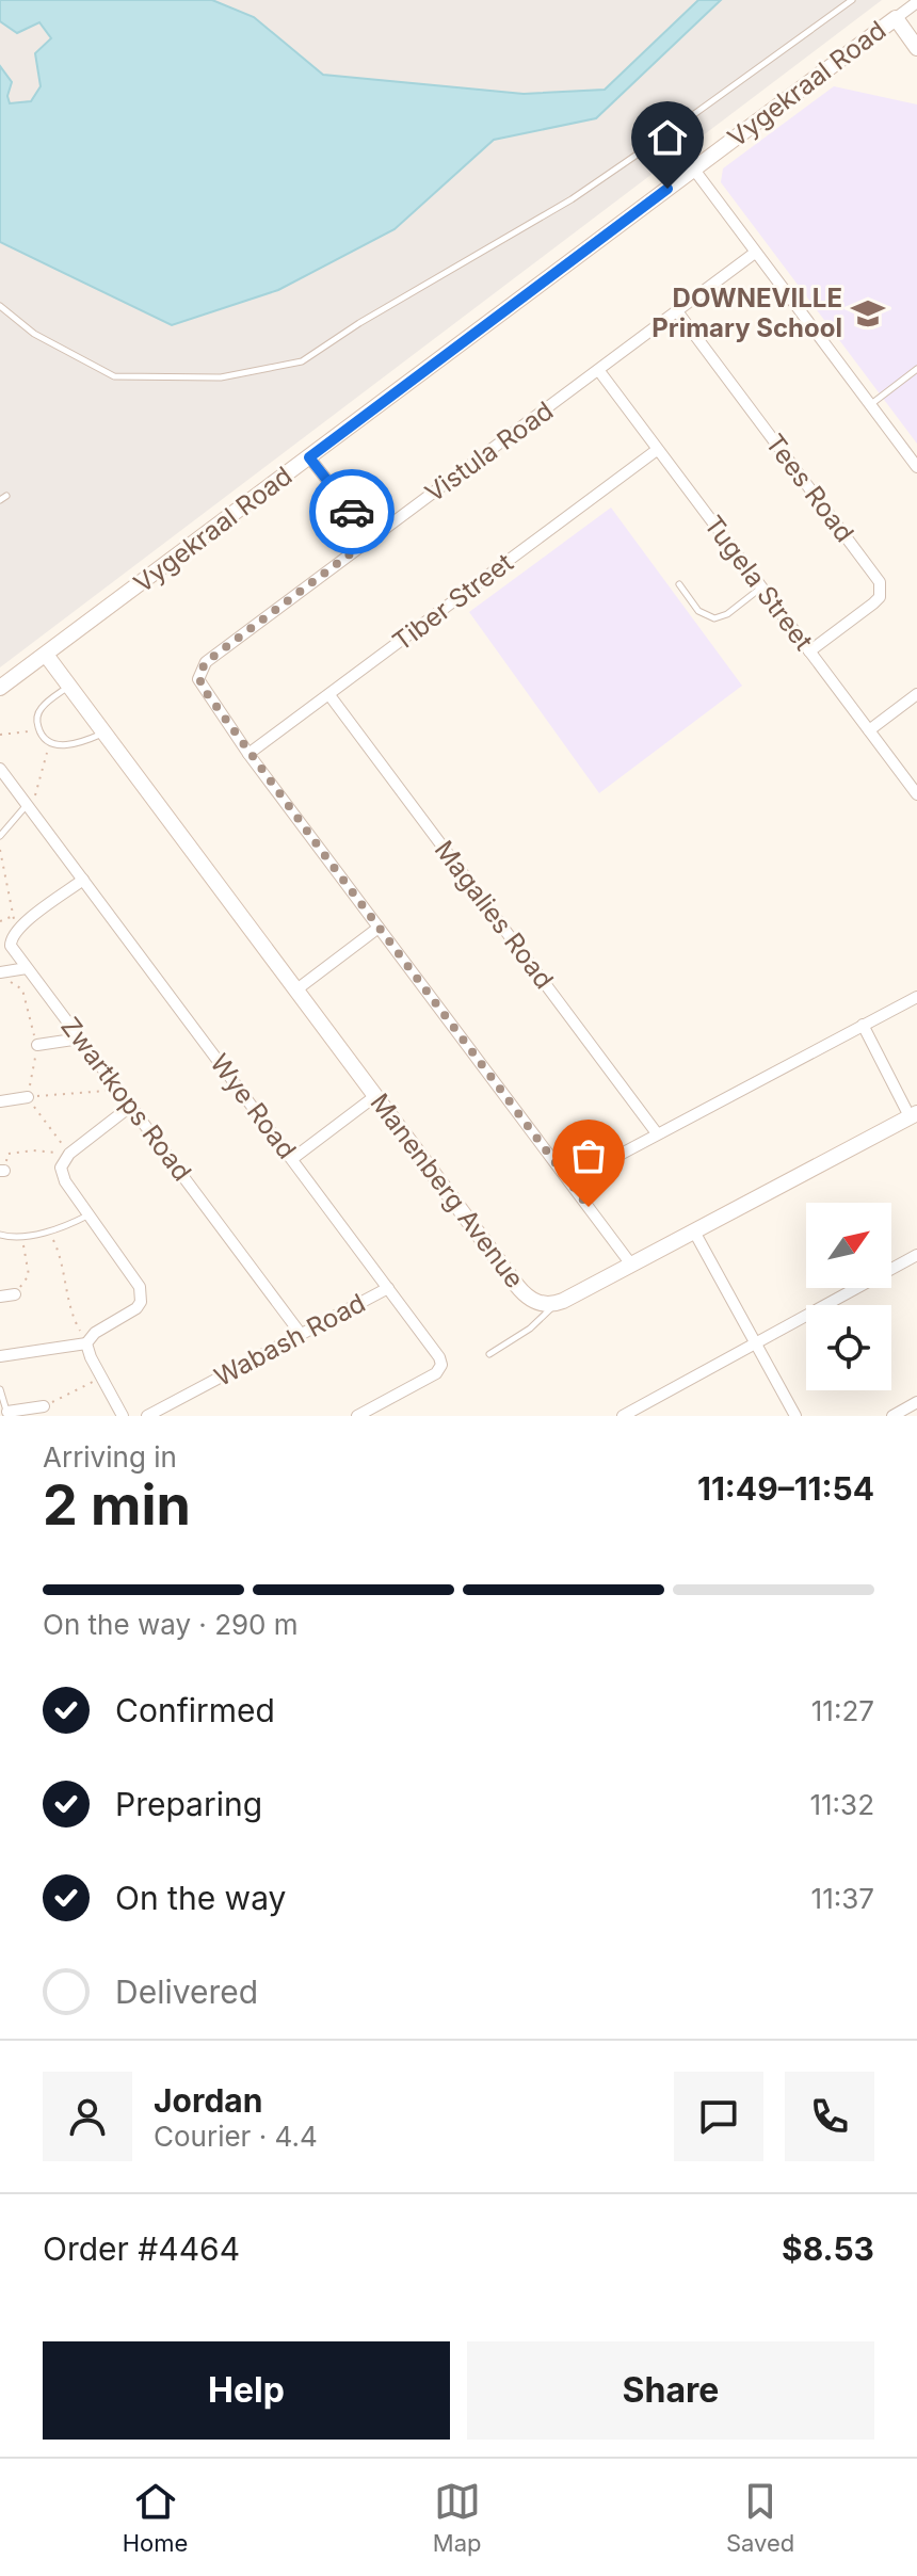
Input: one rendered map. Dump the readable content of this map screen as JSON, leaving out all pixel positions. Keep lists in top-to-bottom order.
{
  "streets": {
    "street": [
      "Vygekraal Road",
      "Vistula Road",
      "Tees Road",
      "Tugela Street",
      "Tiber Street",
      "Magalies Road",
      "Zwartkops Road",
      "Wye Road",
      "Manenberg Avenue",
      "Wabash Road"
    ]
  },
  "crossings": [
    ["Vygekraal Road", "Manenberg Avenue"],
    ["Vistula Road", "Tees Road"],
    ["Vistula Road", "Tugela Street"],
    ["Vistula Road", "Tiber Street"],
    ["Vistula Road", "Manenberg Avenue"],
    ["Tees Road", "Tugela Street"],
    ["Tugela Street", "Tiber Street"],
    ["Tiber Street", "Magalies Road"],
    ["Zwartkops Road", "Wabash Road"],
    ["Wye Road", "Wabash Road"]
  ],
  "places": {
    "school or university": ["DOWNEVILLE Primary School"]
  },
  "north": "top right",
  "page": {
    "heading": ["2 min", "Arriving in", "11:49–11:54"],
    "panel": [
      "Jordan",
      "Courier · 4.4",
      "Order #4464",
      "$8.53"
    ],
    "bar": "On the way · 290 m",
    "list": [
      ["Confirmed", "11:27"],
      ["Preparing", "11:32"],
      ["On the way", "11:37"],
      "Delivered"
    ],
    "buttons": ["Help", "Share"],
    "tabs": ["Home", "Map", "Saved"]
  }
}
